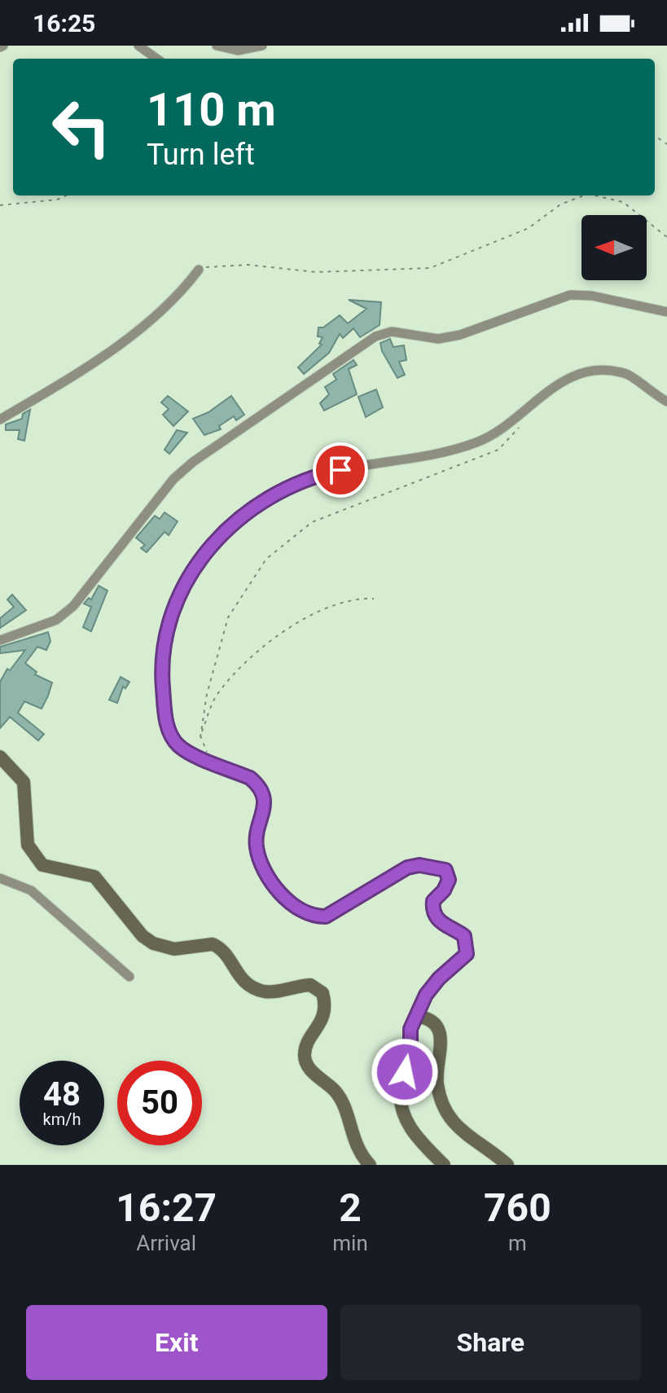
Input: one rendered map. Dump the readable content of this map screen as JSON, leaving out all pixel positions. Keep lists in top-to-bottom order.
{
  "north": "left",
  "page": {
    "status": "16:25",
    "turn": ["110 m", "Turn left"],
    "speed": "48 km/h",
    "limit": "50",
    "eta": [
      "16:27",
      "Arrival",
      "2",
      "min",
      "760",
      "m"
    ],
    "buttons": ["Exit", "Share"]
  }
}
